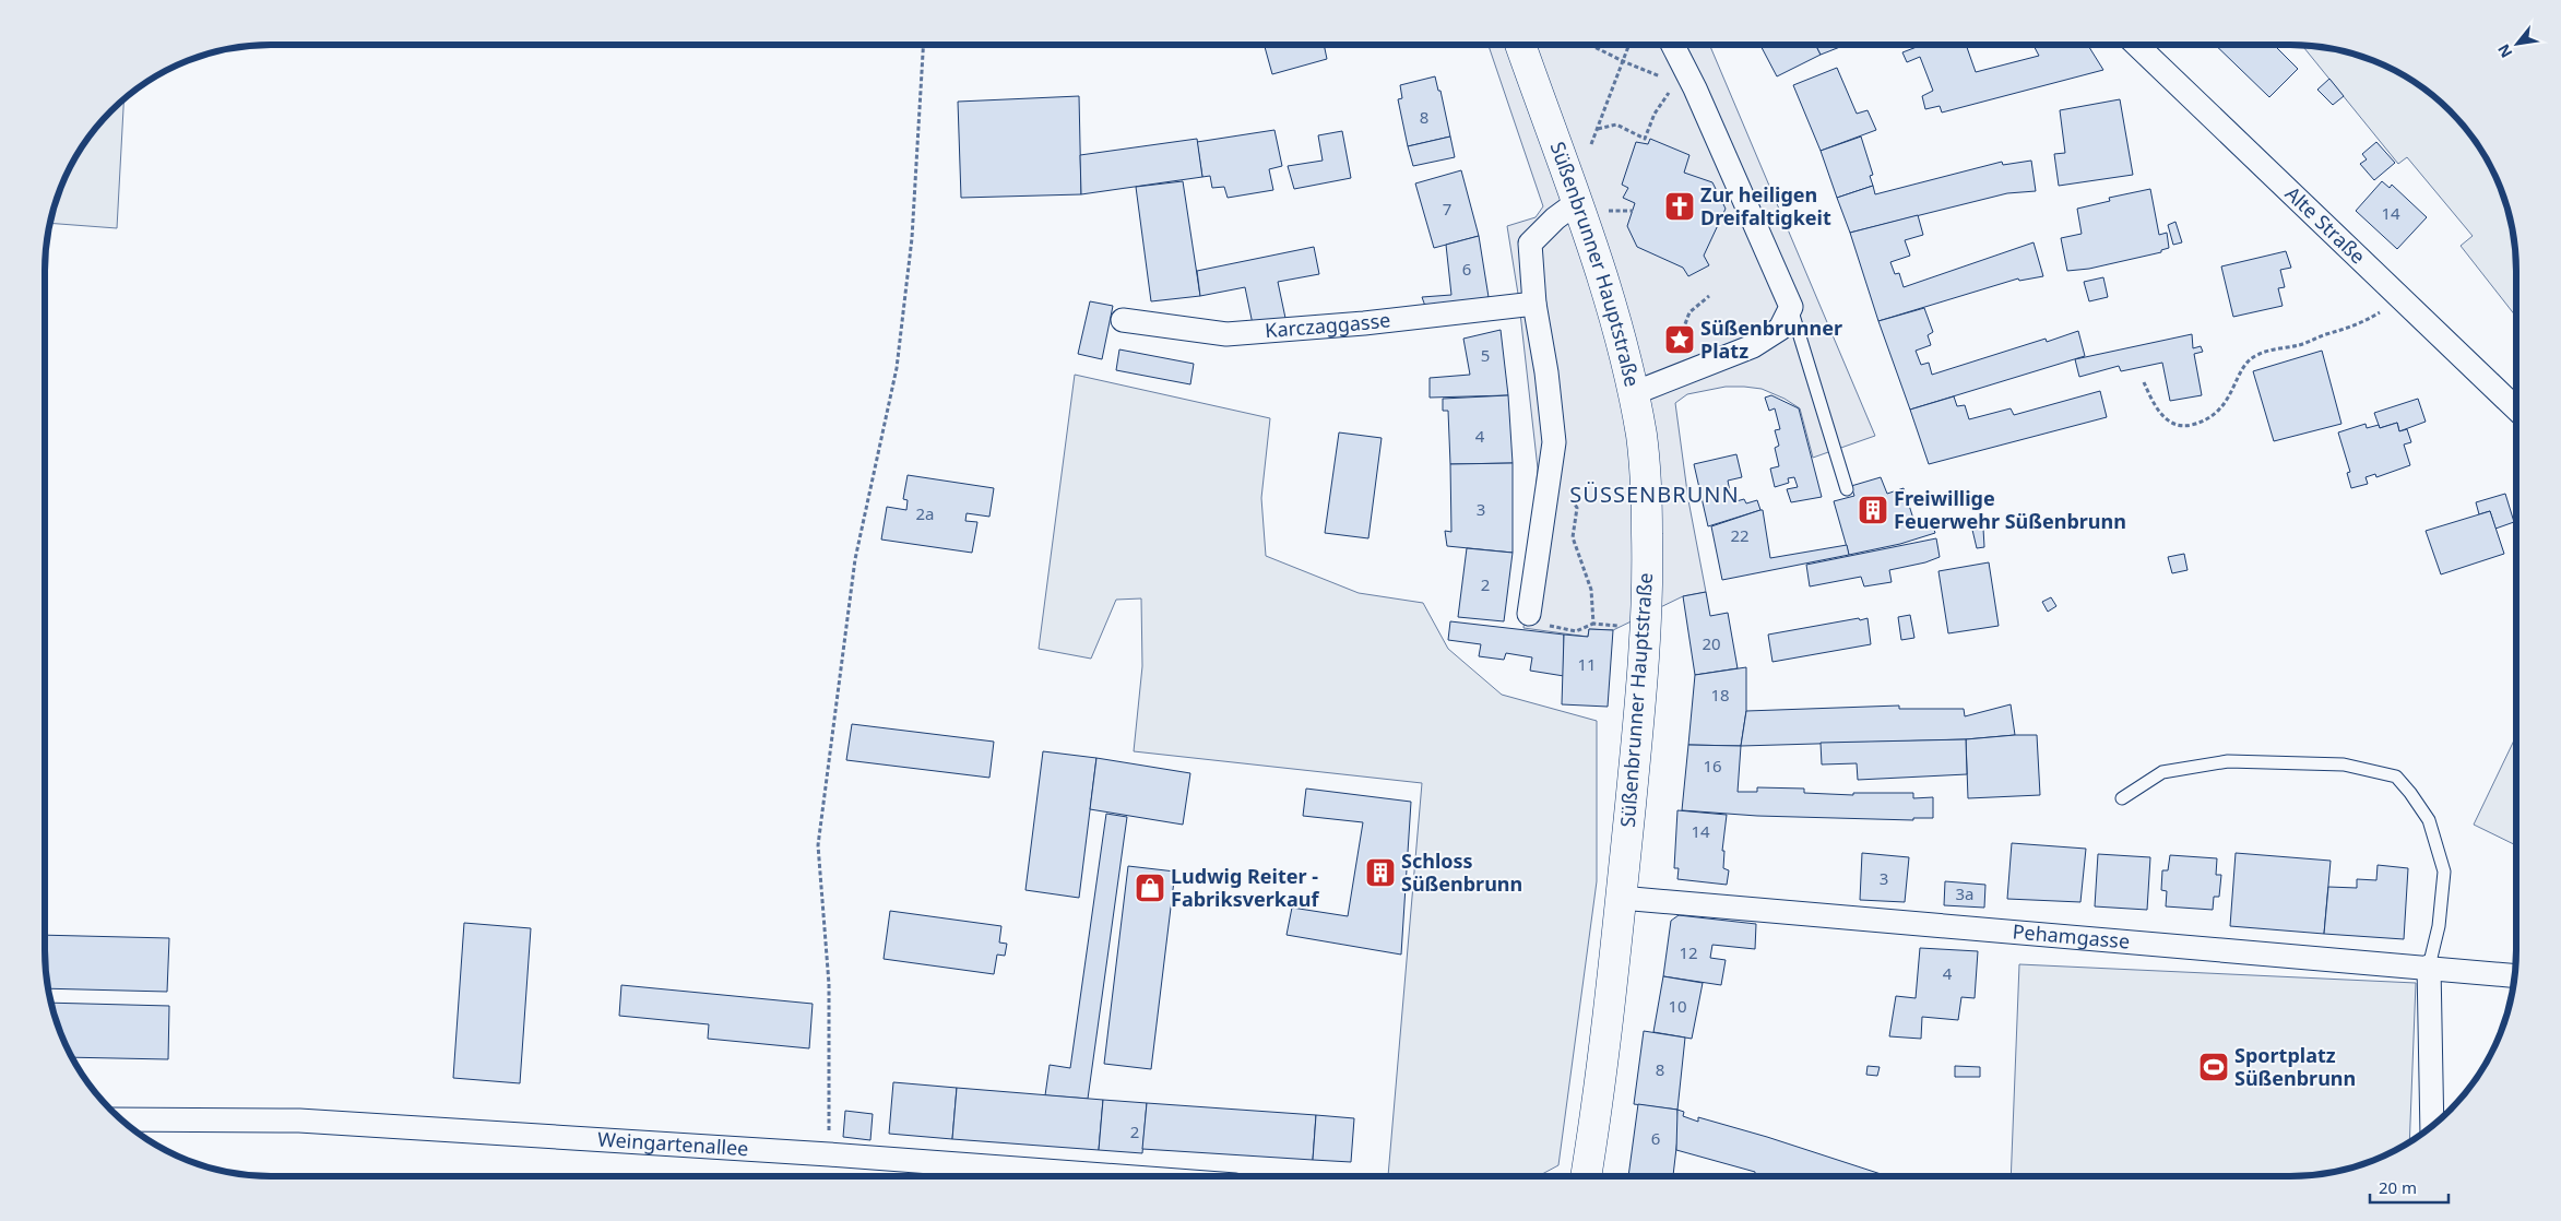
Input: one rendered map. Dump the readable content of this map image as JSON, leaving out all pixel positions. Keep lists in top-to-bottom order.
{
  "streets": {
    "main road": ["Süßenbrunner Hauptstraße"],
    "street": [
      "Alte Straße",
      "Karczaggasse",
      "Pehamgasse",
      "Weingartenallee"
    ]
  },
  "crossings": [
    ["Süßenbrunner Hauptstraße", "Pehamgasse"]
  ],
  "districts": ["SÜSSENBRUNN"],
  "places": {
    "church": ["Zur heiligen Dreifaltigkeit"],
    "place": ["Süßenbrunner Platz"],
    "building": ["Freiwillige Feuerwehr Süßenbrunn", "Schloss Süßenbrunn"],
    "shop": ["Ludwig Reiter - Fabriksverkauf"],
    "sports": ["Sportplatz Süßenbrunn"]
  },
  "house_numbers": [
    "8",
    "7",
    "14",
    "6",
    "5",
    "4",
    "3",
    "2a",
    "22",
    "2",
    "20",
    "11",
    "18",
    "16",
    "14",
    "3",
    "3a",
    "12",
    "4",
    "10",
    "8",
    "2",
    "6"
  ],
  "scale_bar": "20 m",
  "north": "bottom left"
}
